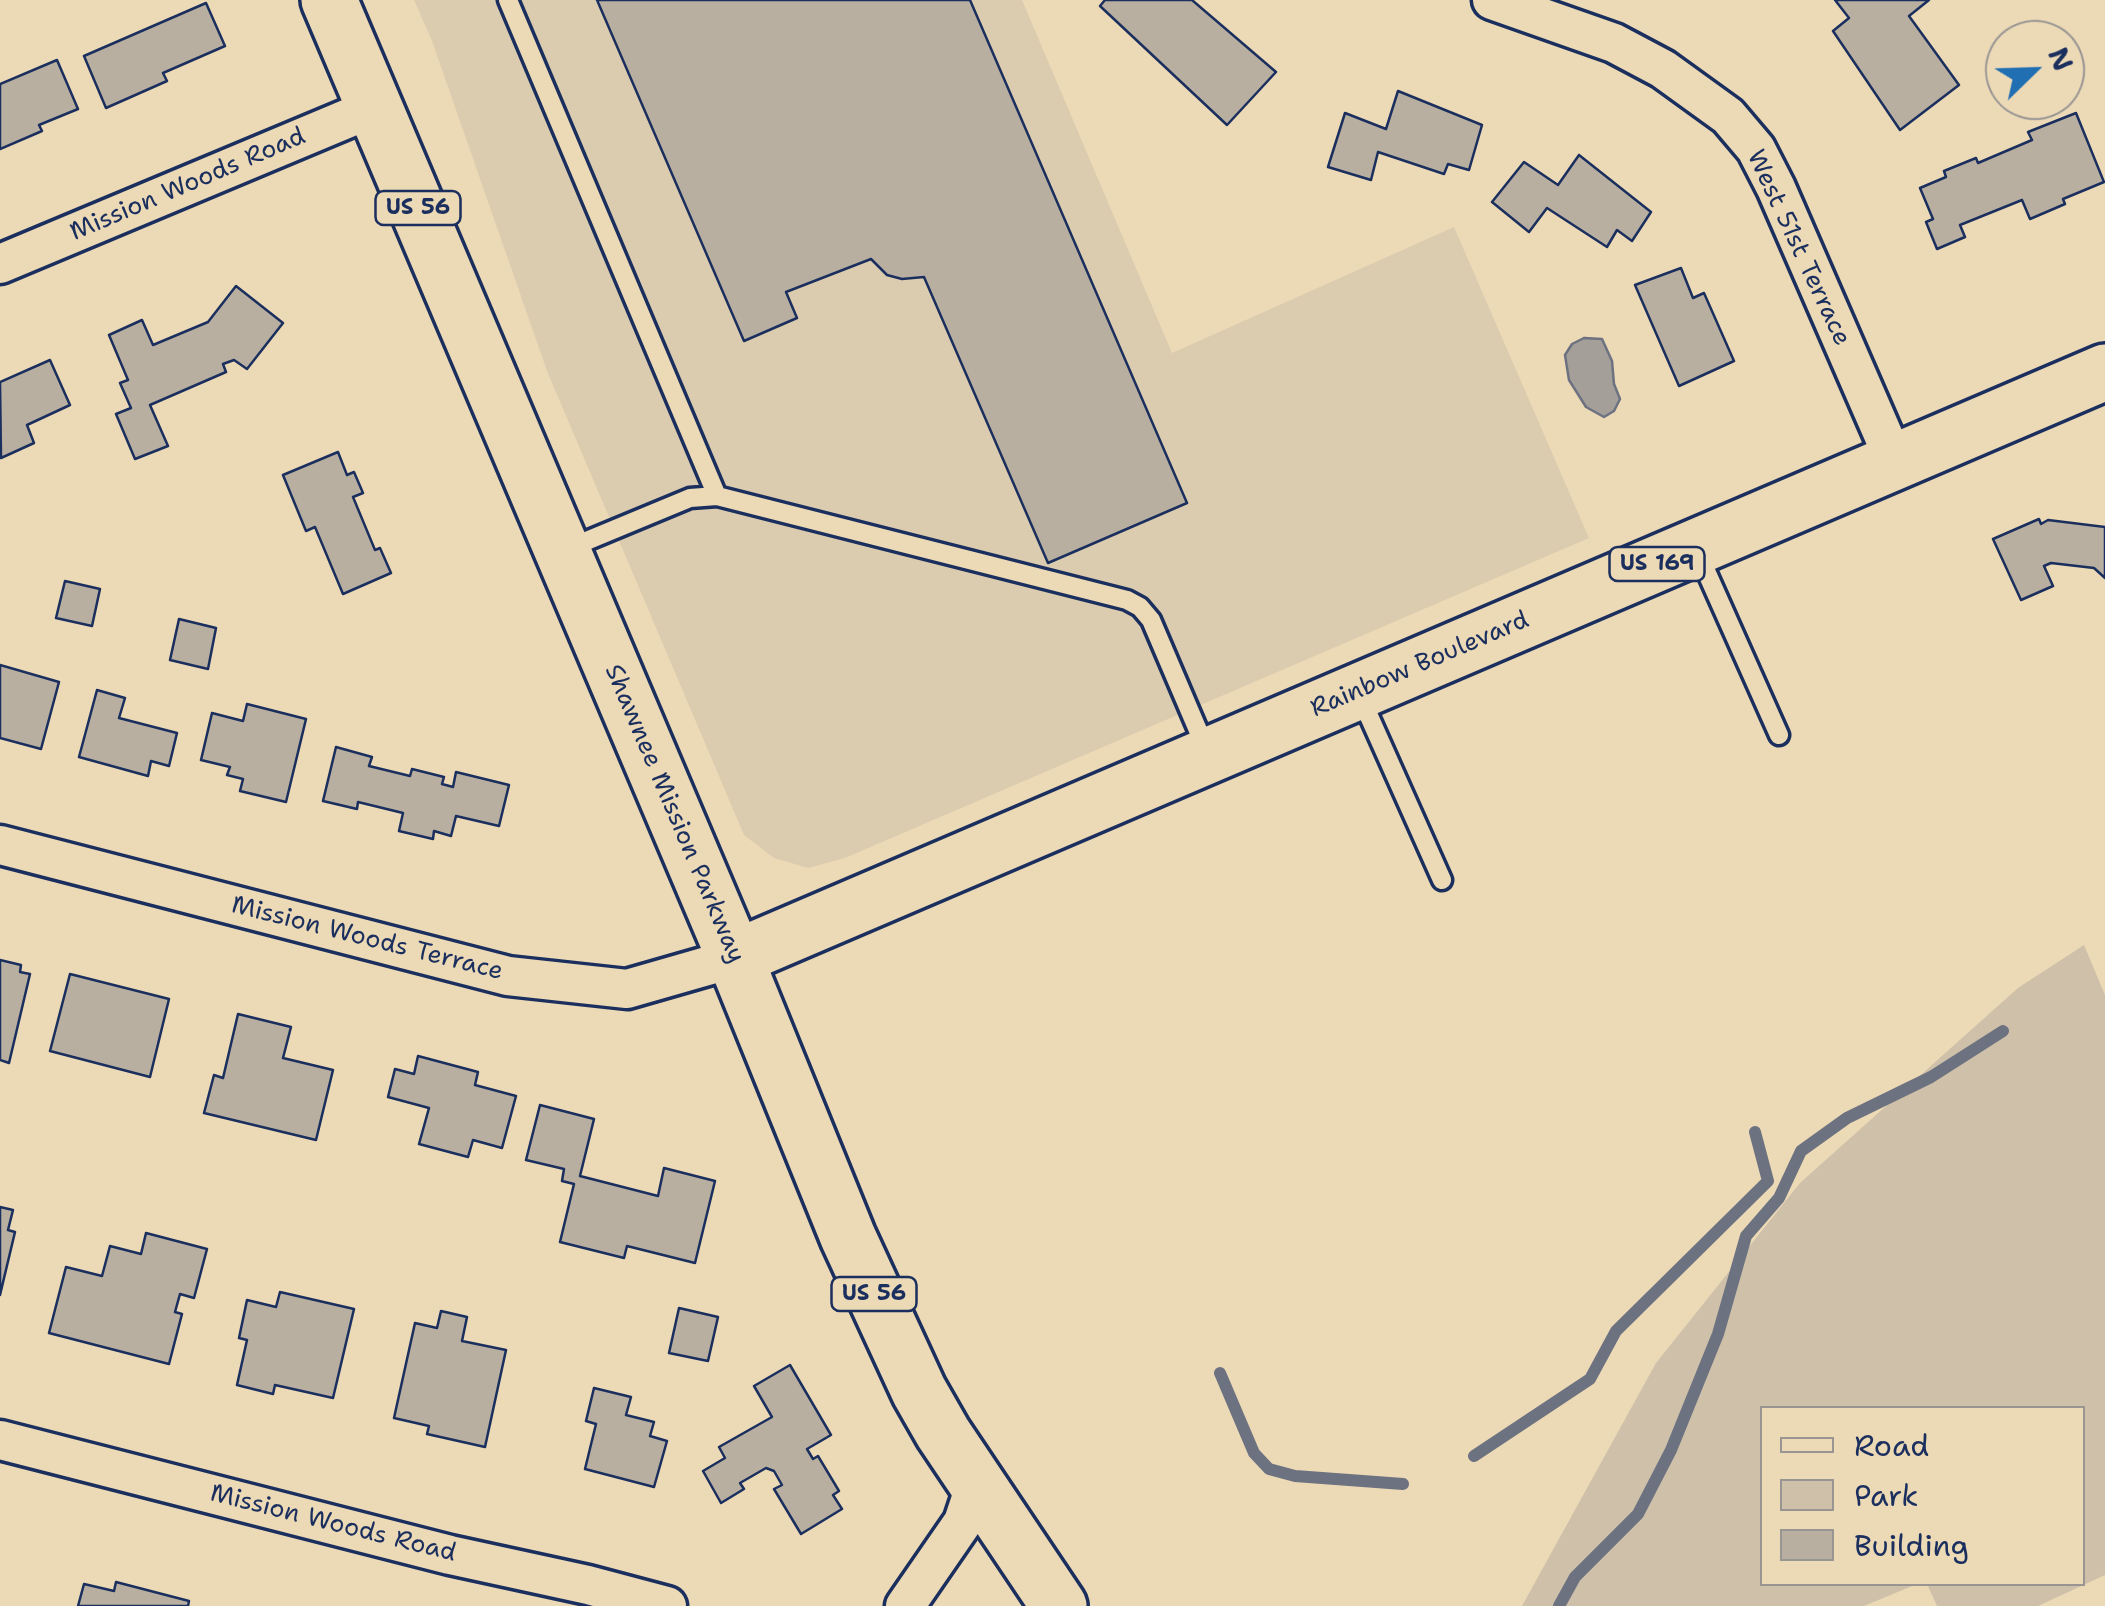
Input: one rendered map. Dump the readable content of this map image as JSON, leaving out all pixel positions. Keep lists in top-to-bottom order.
{
  "streets": {
    "main road": [
      "US 56",
      "US 169",
      "Rainbow Boulevard",
      "Shawnee Mission Parkway"
    ],
    "street": ["Mission Woods Road", "West 51st Terrace", "Mission Woods Terrace"]
  },
  "crossings": [
    ["Mission Woods Road", "Shawnee Mission Parkway"],
    ["West 51st Terrace", "Rainbow Boulevard"],
    ["Rainbow Boulevard", "Shawnee Mission Parkway"],
    ["Rainbow Boulevard", "Mission Woods Terrace"],
    ["Shawnee Mission Parkway", "Mission Woods Terrace"]
  ],
  "legend": ["Road", "Park", "Building"],
  "north": "top right"
}
